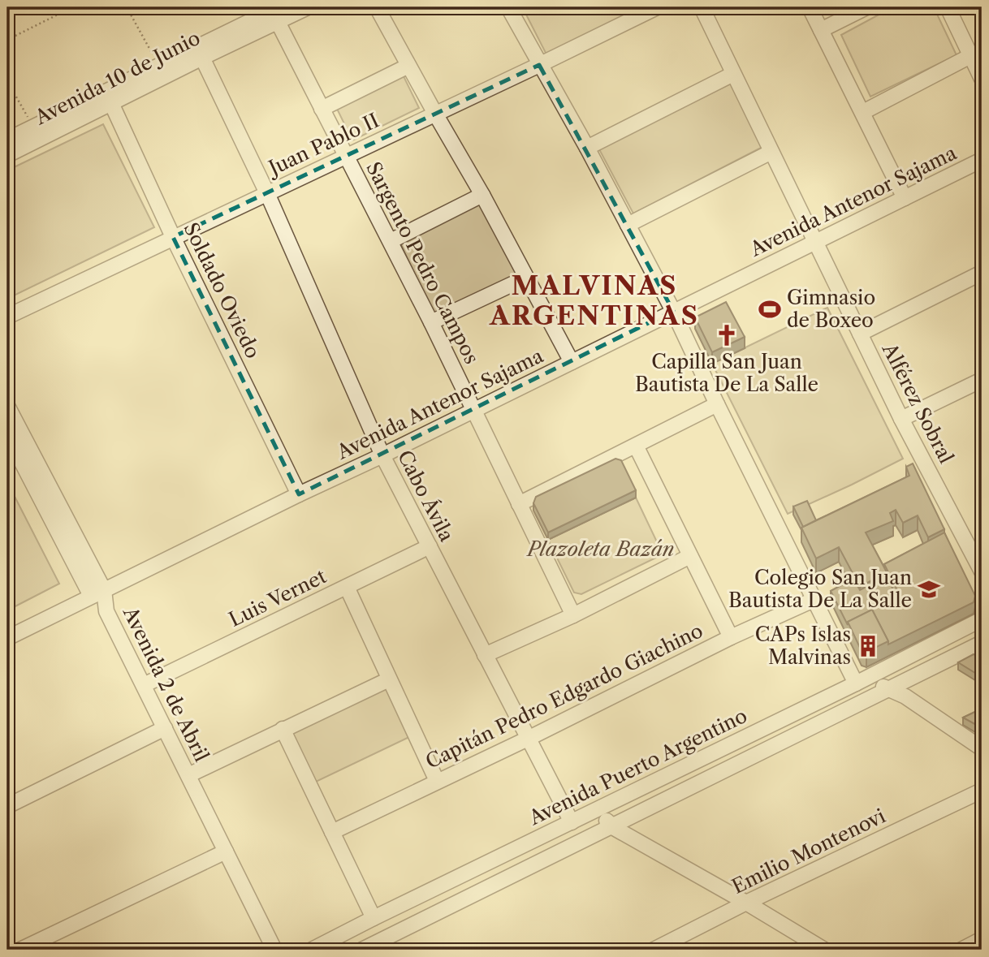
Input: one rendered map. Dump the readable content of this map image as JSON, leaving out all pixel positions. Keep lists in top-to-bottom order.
{
  "streets": {
    "street": [
      "Avenida 10 de Junio",
      "Juan Pablo II",
      "Avenida Antenor Sajama",
      "Sargento Pedro Campos",
      "Soldado Oviedo",
      "Alférez Sobral",
      "Cabo Ávila",
      "Luis Vernet",
      "Avenida 2 de Abril",
      "Capitán Pedro Edgardo Giachino",
      "Avenida Puerto Argentino",
      "Emilio Montenovi"
    ]
  },
  "crossings": [
    ["Avenida 10 de Junio", "Sargento Pedro Campos"],
    ["Avenida 10 de Junio", "Soldado Oviedo"],
    ["Avenida 10 de Junio", "Cabo Ávila"],
    ["Juan Pablo II", "Sargento Pedro Campos"],
    ["Juan Pablo II", "Soldado Oviedo"],
    ["Juan Pablo II", "Cabo Ávila"],
    ["Avenida Antenor Sajama", "Sargento Pedro Campos"],
    ["Avenida Antenor Sajama", "Soldado Oviedo"],
    ["Avenida Antenor Sajama", "Alférez Sobral"],
    ["Avenida Antenor Sajama", "Cabo Ávila"],
    ["Avenida Antenor Sajama", "Avenida 2 de Abril"],
    ["Cabo Ávila", "Luis Vernet"],
    ["Cabo Ávila", "Capitán Pedro Edgardo Giachino"],
    ["Cabo Ávila", "Avenida Puerto Argentino"],
    ["Luis Vernet", "Avenida 2 de Abril"]
  ],
  "districts": ["MALVINAS ARGENTINAS"],
  "parks": ["Plazoleta Bazán"],
  "places": {
    "sports": ["Gimnasio de Boxeo"],
    "church": ["Capilla San Juan Bautista De La Salle"],
    "school or university": ["Colegio San Juan Bautista De La Salle"],
    "building": ["CAPs Islas Malvinas"]
  }
}
